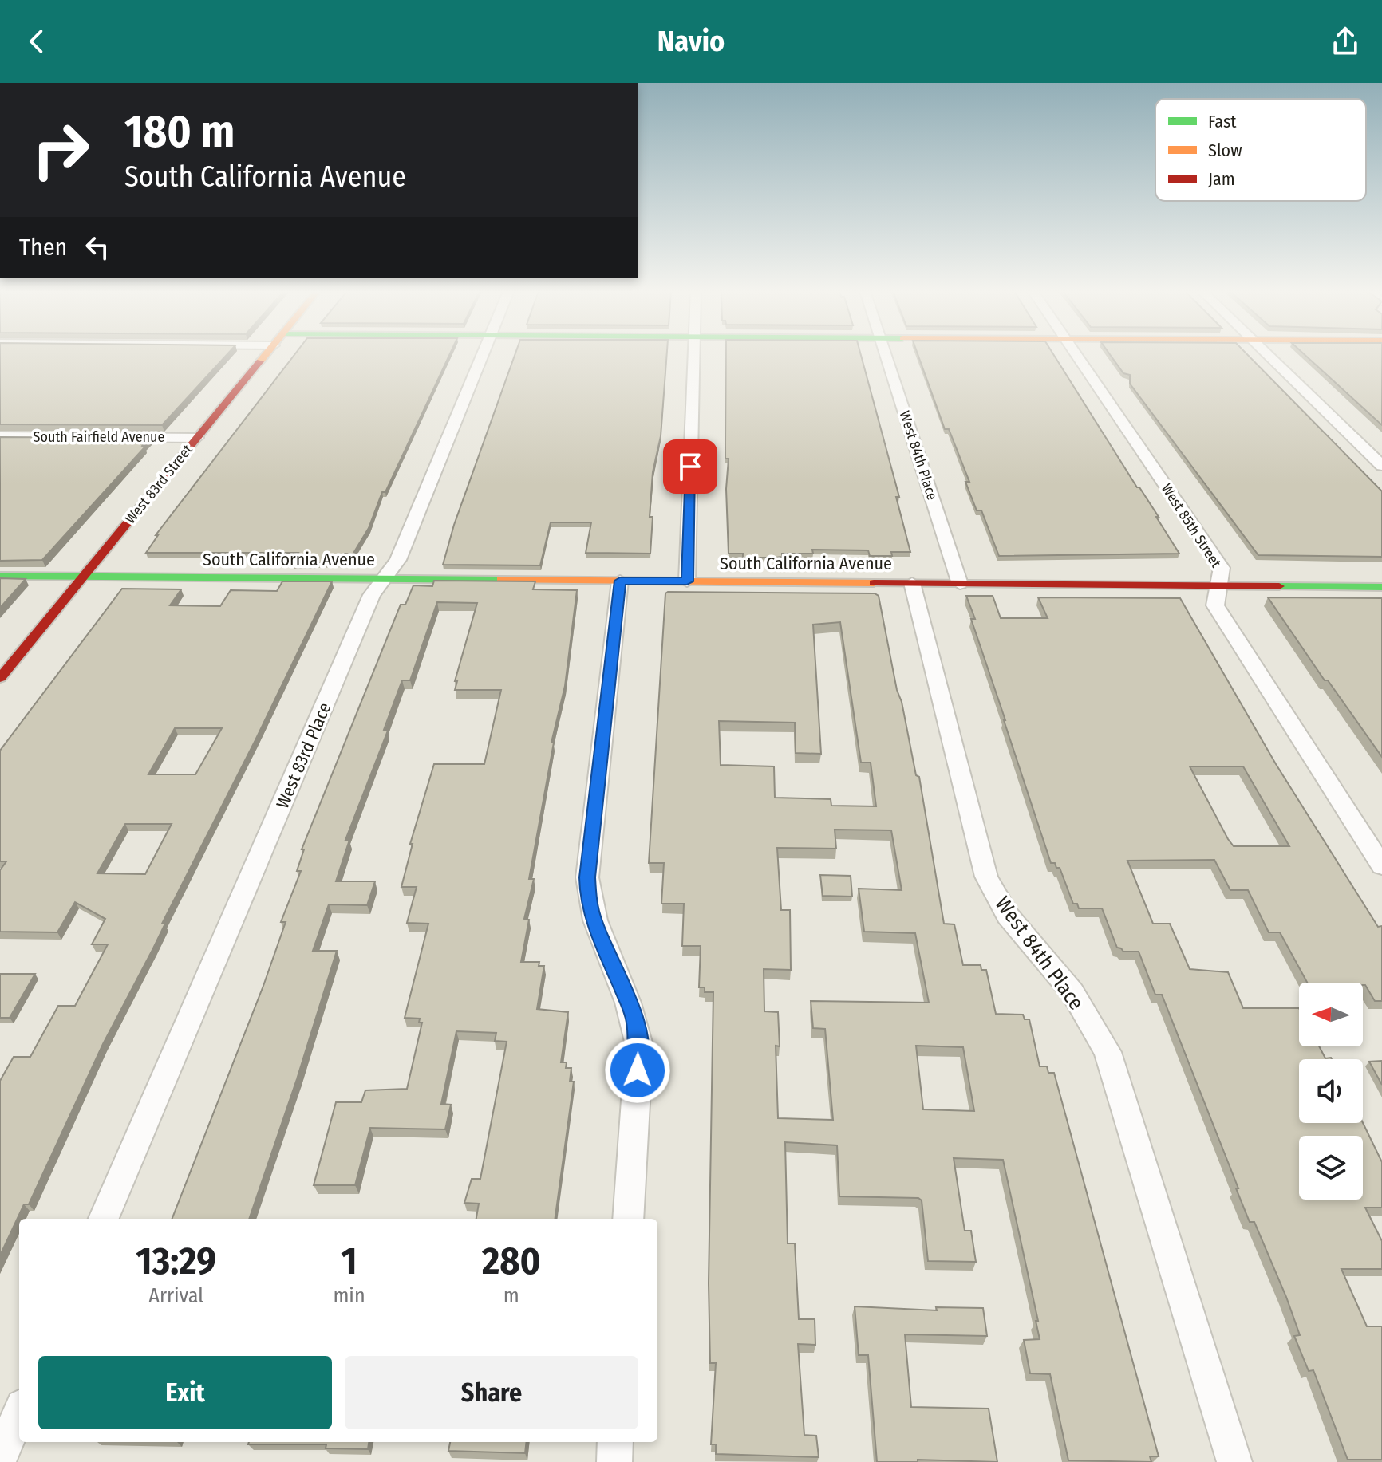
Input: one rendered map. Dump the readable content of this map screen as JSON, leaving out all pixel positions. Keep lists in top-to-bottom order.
{
  "streets": {
    "street": [
      "South Fairfield Avenue",
      "West 84th Place",
      "West 83rd Street",
      "West 85th Street",
      "South California Avenue",
      "West 83rd Place"
    ]
  },
  "crossings": [
    ["South Fairfield Avenue", "West 83rd Street"],
    ["West 84th Place", "South California Avenue"],
    ["West 83rd Street", "South California Avenue"],
    ["West 85th Street", "South California Avenue"],
    ["South California Avenue", "West 83rd Place"]
  ],
  "legend": ["Fast", "Slow", "Jam"],
  "north": "left",
  "page": {
    "header": "Navio",
    "turn": ["180 m", "South California Avenue"],
    "then": "Then",
    "eta": [
      "13:29",
      "Arrival",
      "1",
      "min",
      "280",
      "m"
    ],
    "buttons": ["Exit", "Share"]
  }
}
